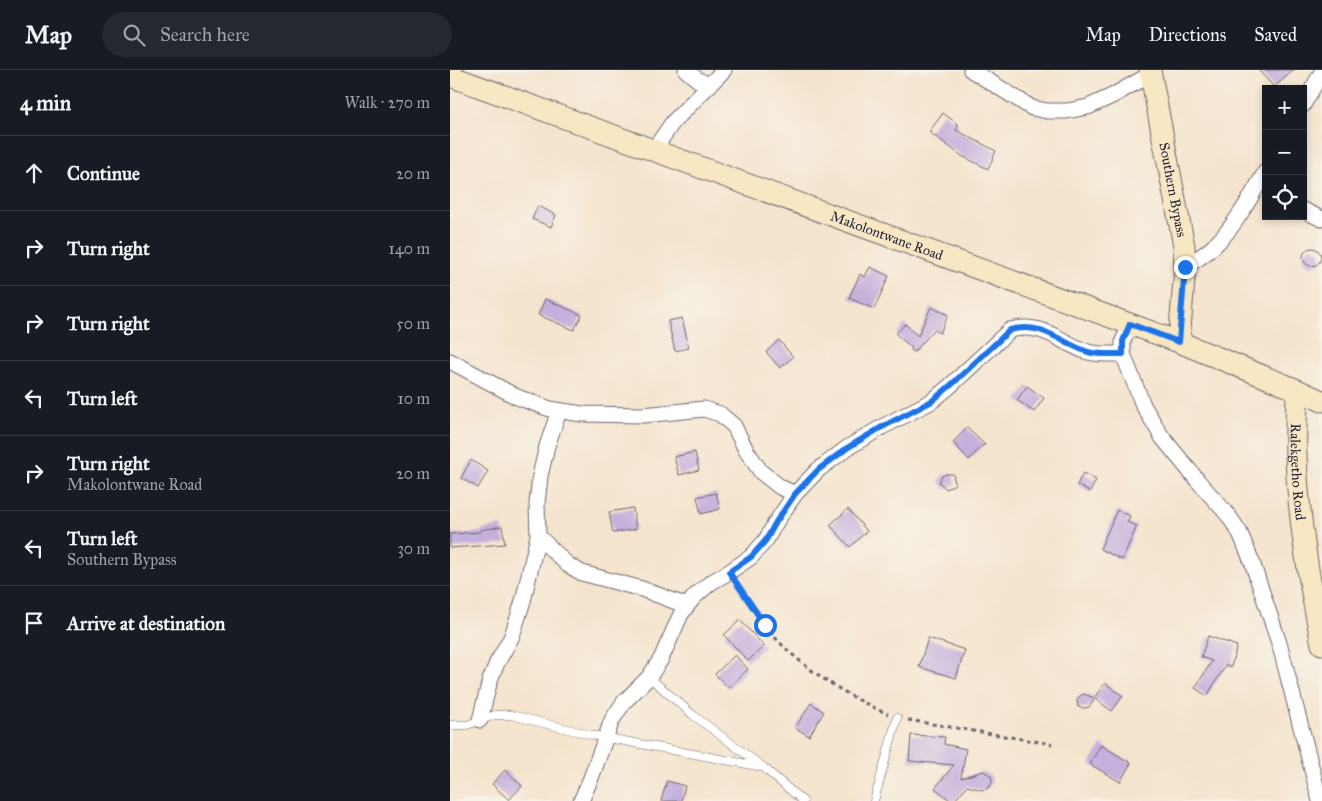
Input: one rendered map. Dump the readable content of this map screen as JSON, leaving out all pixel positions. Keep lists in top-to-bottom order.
{
  "streets": {
    "main road": ["Southern Bypass", "Makolontwane Road", "Ralekgetho Road"]
  },
  "crossings": [
    ["Southern Bypass", "Makolontwane Road"],
    ["Makolontwane Road", "Ralekgetho Road"]
  ],
  "page": {
    "header": "Map",
    "search": "Search here",
    "nav": ["Map", "Directions", "Saved"],
    "heading": ["4 min", "Walk · 270 m"],
    "map_buttons": ["+", "−"],
    "list": [
      ["Continue", "20 m"],
      ["Turn right", "140 m"],
      ["Turn right", "50 m"],
      ["Turn left", "10 m"],
      ["Turn right", "Makolontwane Road", "20 m"],
      ["Turn left", "Southern Bypass", "30 m"],
      "Arrive at destination"
    ]
  }
}
